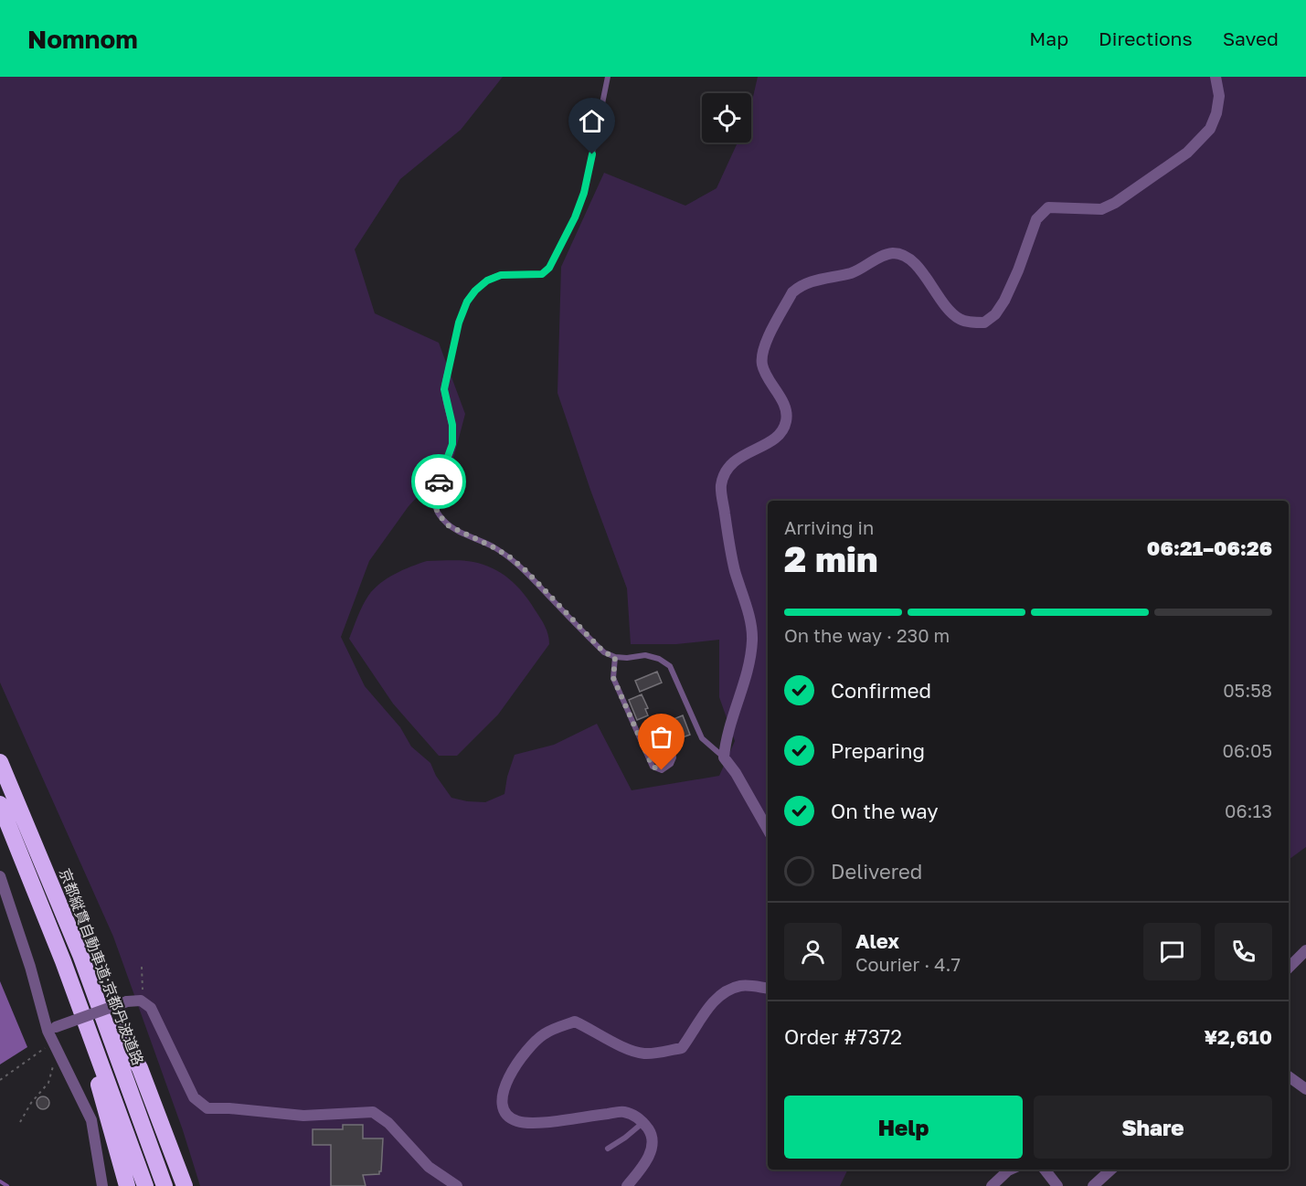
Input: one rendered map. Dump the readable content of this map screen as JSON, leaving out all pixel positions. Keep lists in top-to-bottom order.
{
  "streets": {
    "highway": ["京都縦貫自動車道;京都丹波道路"]
  },
  "page": {
    "header": "Nomnom",
    "nav": ["Map", "Directions", "Saved"],
    "heading": ["2 min", "Arriving in", "06:21–06:26"],
    "panel": [
      "Alex",
      "Courier · 4.7",
      "Order #7372",
      "¥2,610"
    ],
    "bar": "On the way · 230 m",
    "list": [
      ["Confirmed", "05:58"],
      ["Preparing", "06:05"],
      ["On the way", "06:13"],
      "Delivered"
    ],
    "buttons": ["Help", "Share"]
  }
}
